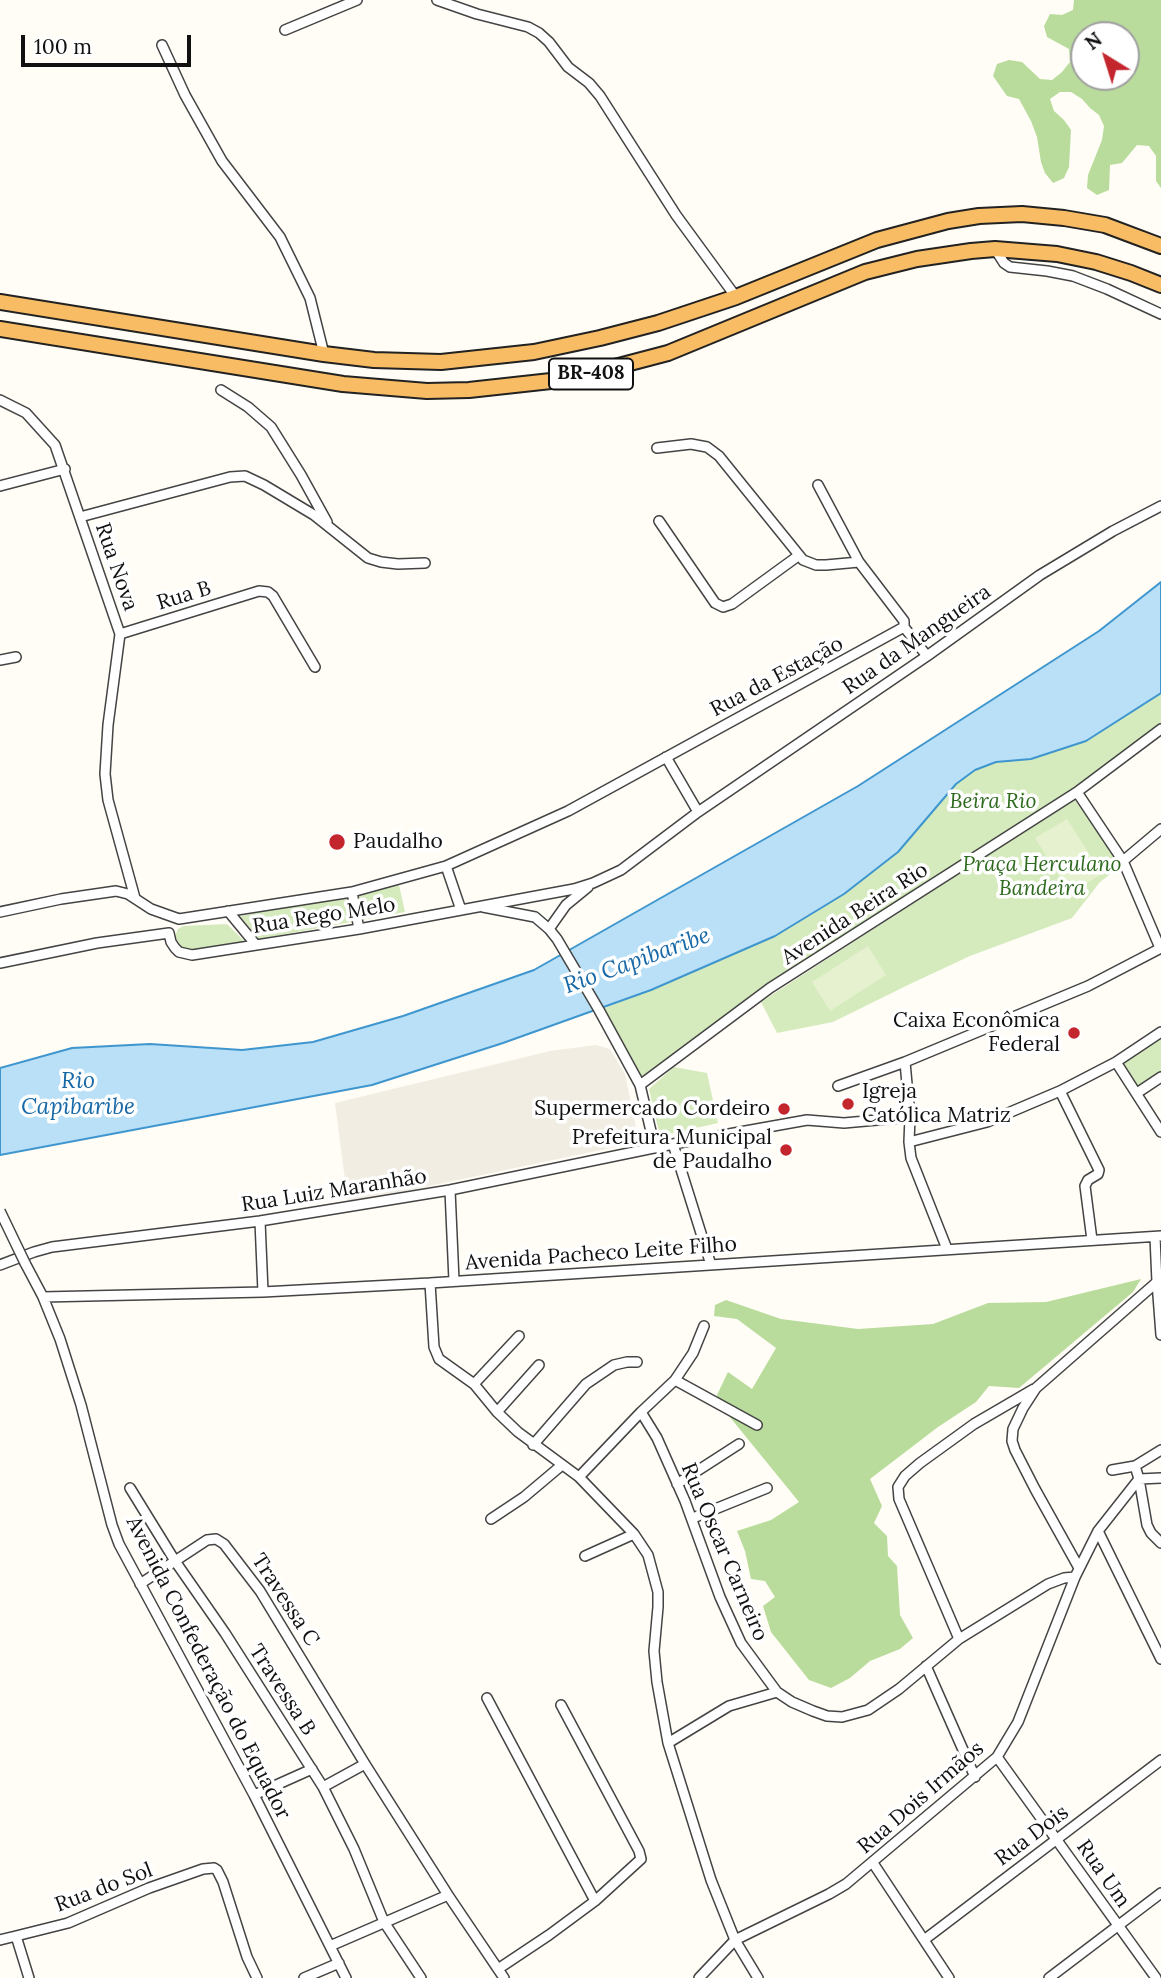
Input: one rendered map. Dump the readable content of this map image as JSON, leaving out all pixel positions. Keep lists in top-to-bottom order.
{
  "streets": {
    "highway": ["BR-408"],
    "street": [
      "Rua Nova",
      "Rua B",
      "Rua da Mangueira",
      "Rua da Estação",
      "Avenida Beira Rio",
      "Rua Rego Melo",
      "Rua Luiz Maranhão",
      "Avenida Pacheco Leite Filho",
      "Rua Oscar Carneiro",
      "Travessa C",
      "Avenida Confederação do Equador",
      "Travessa B",
      "Rua Dois Irmãos",
      "Rua Dois",
      "Rua Um",
      "Rua do Sol"
    ]
  },
  "crossings": [
    ["Rua Nova", "Rua B"],
    ["Rua da Mangueira", "Rua Rego Melo"],
    ["Avenida Pacheco Leite Filho", "Avenida Confederação do Equador"],
    ["Rua Oscar Carneiro", "Rua Dois Irmãos"],
    ["Travessa C", "Avenida Confederação do Equador"],
    ["Travessa C", "Travessa B"],
    ["Rua Dois Irmãos", "Rua Um"],
    ["Rua Dois", "Rua Um"]
  ],
  "water": ["Rio Capibaribe"],
  "parks": ["Beira Rio", "Praça Herculano Bandeira"],
  "places": [
    "Paudalho",
    "Caixa Econômica Federal",
    "Igreja Católica Matriz",
    "Supermercado Cordeiro",
    "Prefeitura Municipal de Paudalho"
  ],
  "scale_bar": "100 m",
  "north": "top left"
}
